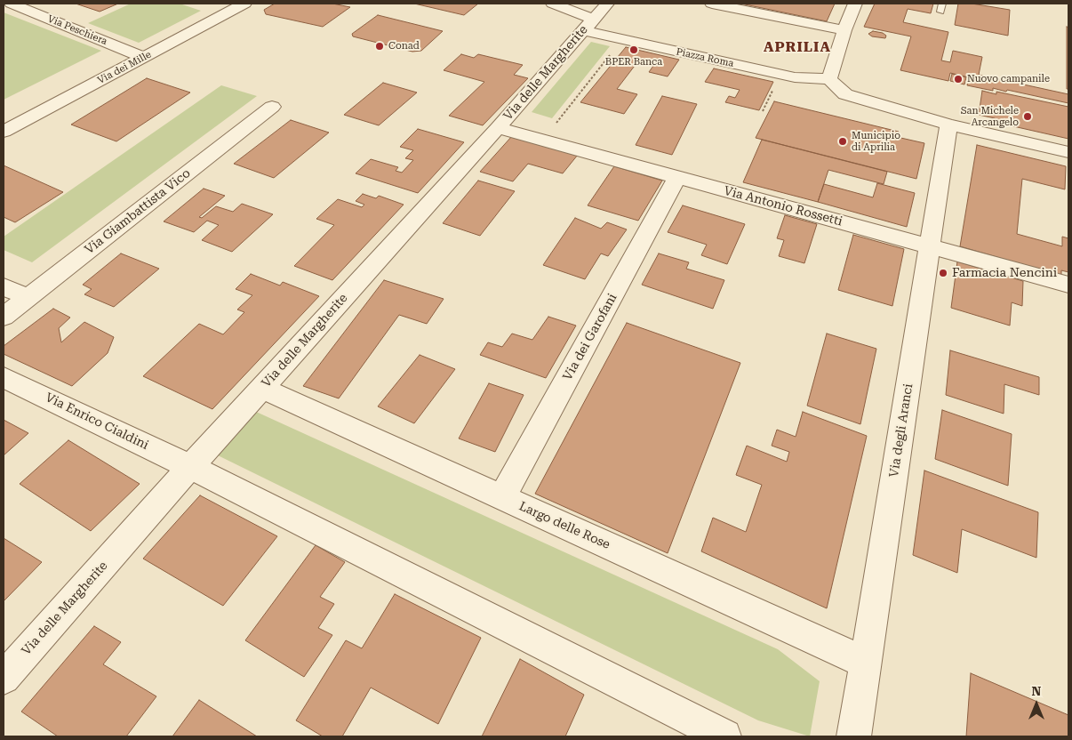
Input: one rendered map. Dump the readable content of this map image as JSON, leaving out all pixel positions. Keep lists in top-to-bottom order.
{
  "streets": {
    "street": [
      "Via Peschiera",
      "Piazza Roma",
      "Via dei Mille",
      "Via delle Margherite",
      "Via Antonio Rossetti",
      "Via Giambattista Vico",
      "Via dei Garofani",
      "Via Enrico Cialdini",
      "Via degli Aranci",
      "Largo delle Rose"
    ]
  },
  "crossings": [
    ["Via Peschiera", "Via dei Mille"],
    ["Piazza Roma", "Via delle Margherite"],
    ["Via delle Margherite", "Via Antonio Rossetti"],
    ["Via delle Margherite", "Via Enrico Cialdini"],
    ["Via delle Margherite", "Largo delle Rose"],
    ["Via Antonio Rossetti", "Via dei Garofani"],
    ["Via Antonio Rossetti", "Via degli Aranci"],
    ["Via dei Garofani", "Largo delle Rose"],
    ["Via degli Aranci", "Largo delle Rose"]
  ],
  "districts": ["APRILIA"],
  "places": [
    "Conad",
    "BPER Banca",
    "Nuovo campanile",
    "San Michele Arcangelo",
    "Municipio di Aprilia",
    "Farmacia Nencini"
  ],
  "north": "top"
}
